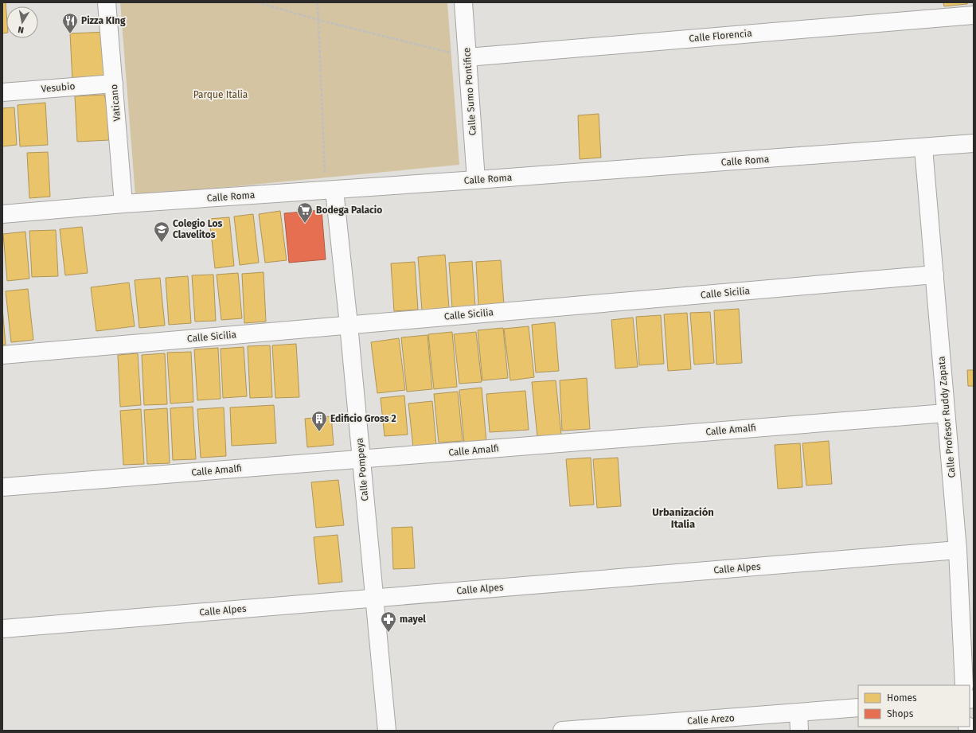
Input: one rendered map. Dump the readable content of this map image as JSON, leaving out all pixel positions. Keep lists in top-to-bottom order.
{
  "streets": {
    "street": [
      "Calle Florencia",
      "Vesubio",
      "Calle Sumo Pontifice",
      "Vaticano",
      "Calle Roma",
      "Calle Sicilia",
      "Calle Profesor Ruddy Zapata",
      "Calle Amalfi",
      "Calle Pompeya",
      "Calle Alpes",
      "Calle Arezo"
    ]
  },
  "crossings": [
    ["Calle Florencia", "Calle Sumo Pontifice"],
    ["Vesubio", "Vaticano"],
    ["Calle Sumo Pontifice", "Calle Roma"],
    ["Vaticano", "Calle Roma"],
    ["Calle Roma", "Calle Profesor Ruddy Zapata"],
    ["Calle Roma", "Calle Pompeya"],
    ["Calle Sicilia", "Calle Profesor Ruddy Zapata"],
    ["Calle Sicilia", "Calle Pompeya"],
    ["Calle Profesor Ruddy Zapata", "Calle Amalfi"],
    ["Calle Profesor Ruddy Zapata", "Calle Alpes"],
    ["Calle Amalfi", "Calle Pompeya"],
    ["Calle Pompeya", "Calle Alpes"]
  ],
  "districts": ["Urbanización Italia"],
  "parks": ["Parque Italia"],
  "places": {
    "restaurant": ["Pizza KIng"],
    "supermarket": ["Bodega Palacio"],
    "school or university": ["Colegio Los Clavelitos"],
    "building": ["Edificio Gross 2"],
    "pharmacy": ["mayel"]
  },
  "legend": ["Homes", "Shops"],
  "north": "bottom"
}
